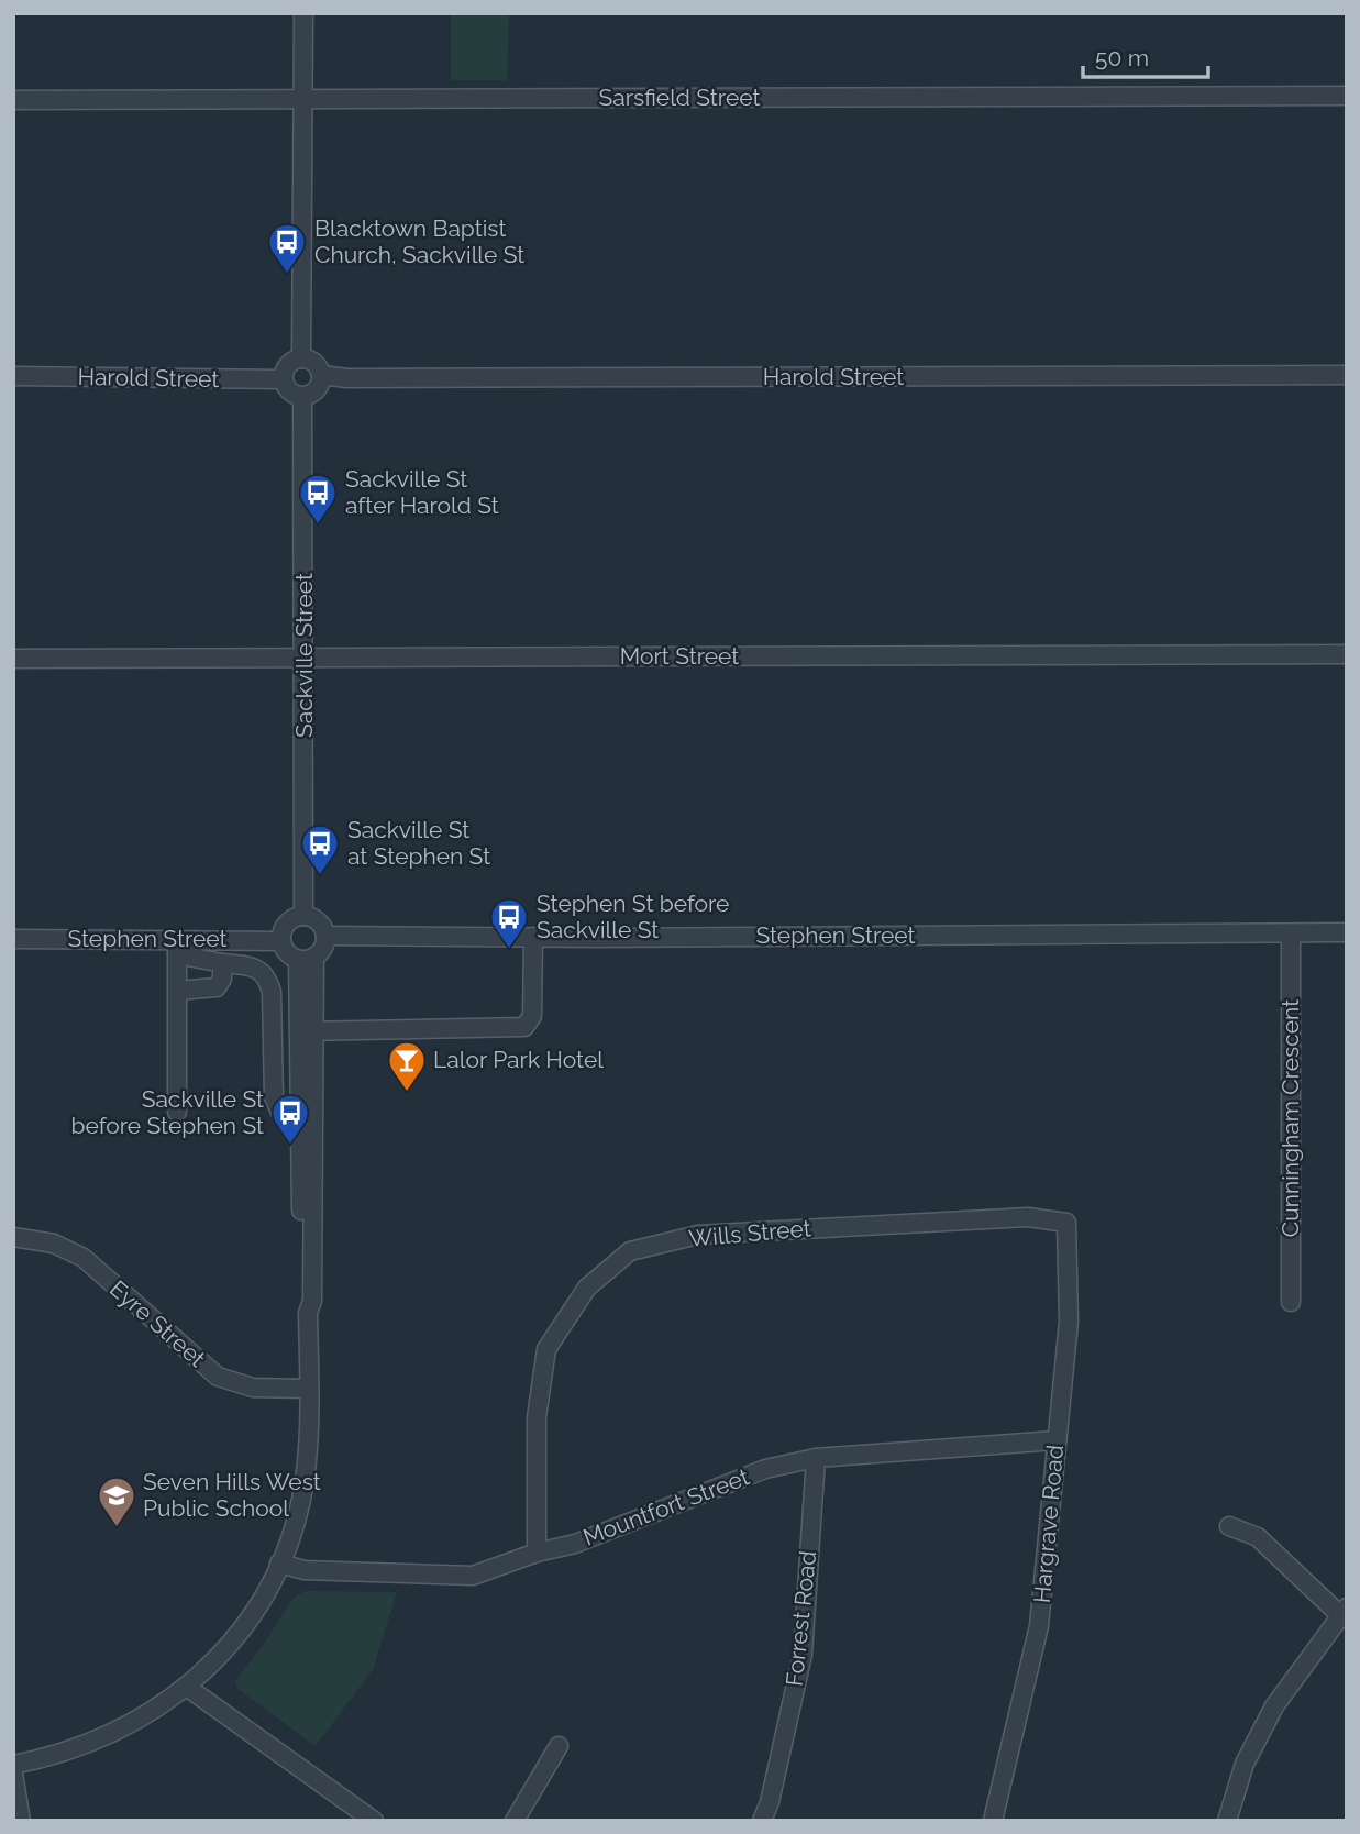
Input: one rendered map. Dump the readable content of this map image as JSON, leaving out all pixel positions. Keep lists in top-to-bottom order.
{
  "streets": {
    "street": [
      "Sarsfield Street",
      "Harold Street",
      "Sackville Street",
      "Mort Street",
      "Stephen Street",
      "Cunningham Crescent",
      "Wills Street",
      "Eyre Street",
      "Mountfort Street",
      "Hargrave Road",
      "Forrest Road"
    ]
  },
  "crossings": [
    ["Harold Street", "Sackville Street"],
    ["Sackville Street", "Mort Street"],
    ["Sackville Street", "Stephen Street"],
    ["Stephen Street", "Cunningham Crescent"],
    ["Wills Street", "Mountfort Street"],
    ["Wills Street", "Hargrave Road"],
    ["Mountfort Street", "Hargrave Road"],
    ["Mountfort Street", "Forrest Road"]
  ],
  "places": {
    "bus stop": [
      "Blacktown Baptist Church, Sackville St",
      "Sackville St after Harold St",
      "Sackville St at Stephen St",
      "Stephen St before Sackville St",
      "Sackville St before Stephen St"
    ],
    "bar": ["Lalor Park Hotel"],
    "school or university": ["Seven Hills West Public School"]
  },
  "scale_bar": "50 m"
}
